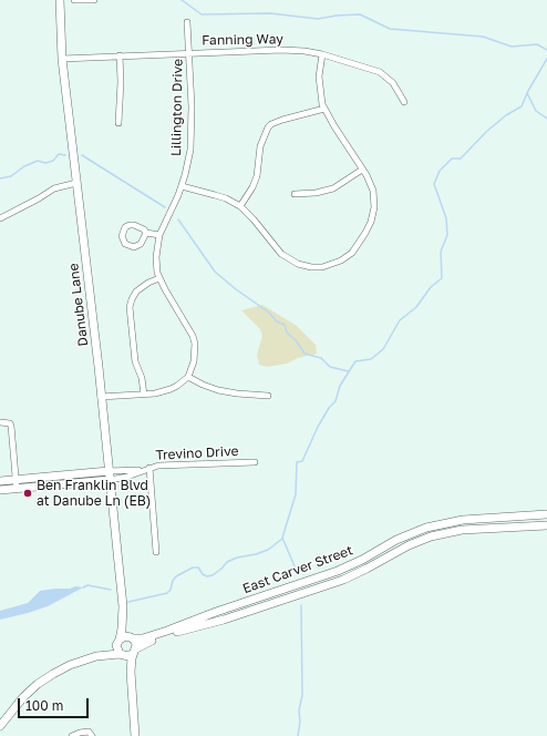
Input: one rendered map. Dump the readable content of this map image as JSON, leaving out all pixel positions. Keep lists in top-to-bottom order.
{
  "streets": {
    "street": [
      "Fanning Way",
      "Lillington Drive",
      "Danube Lane",
      "Trevino Drive",
      "East Carver Street"
    ]
  },
  "crossings": [
    ["Fanning Way", "Lillington Drive"],
    ["Fanning Way", "Danube Lane"],
    ["Danube Lane", "Trevino Drive"],
    ["Danube Lane", "East Carver Street"]
  ],
  "places": ["Ben Franklin Blvd at Danube Ln (EB)"],
  "scale_bar": "100 m"
}
